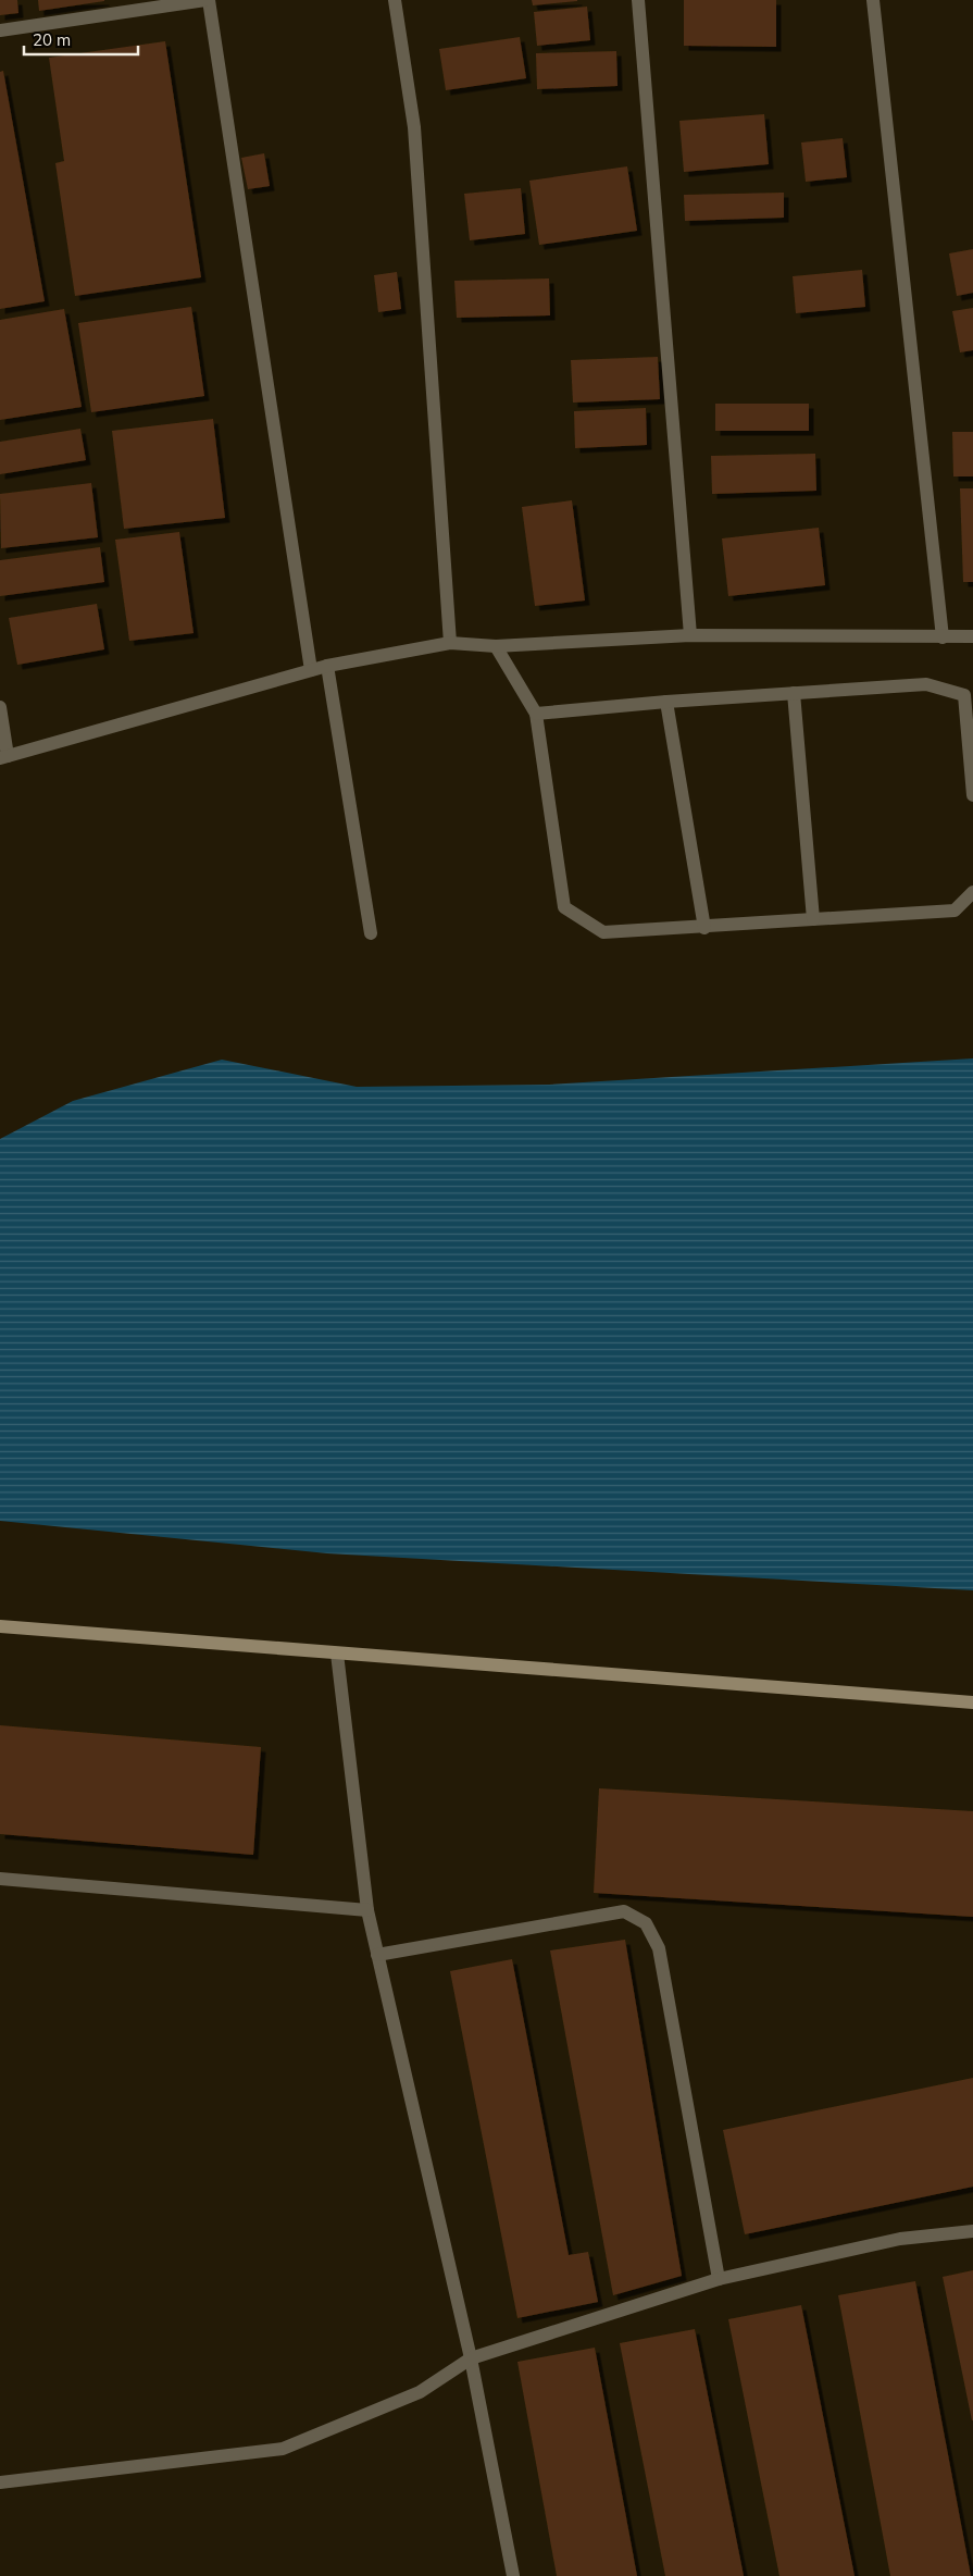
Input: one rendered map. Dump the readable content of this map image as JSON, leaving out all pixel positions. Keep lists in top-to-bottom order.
{
  "scale_bar": "20 m"
}
